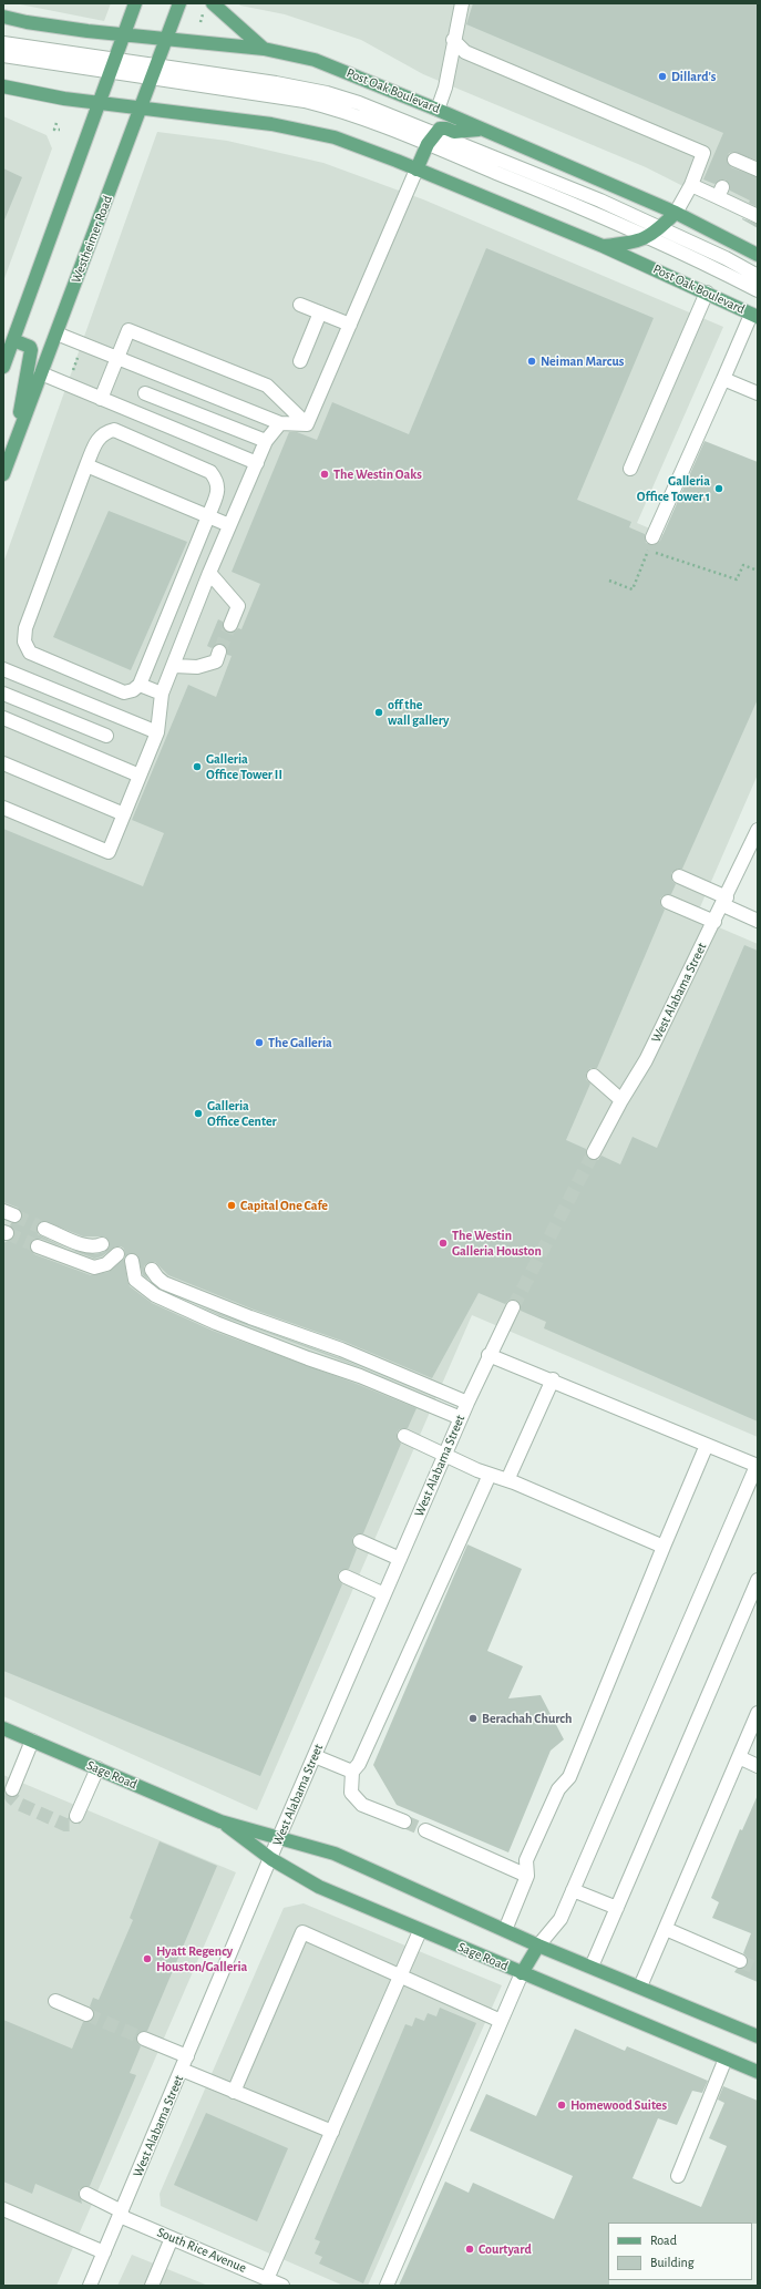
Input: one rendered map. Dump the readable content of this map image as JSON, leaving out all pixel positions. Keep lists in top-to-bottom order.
{
  "streets": {
    "main road": ["Post Oak Boulevard", "Westheimer Road", "Sage Road"],
    "street": ["West Alabama Street", "South Rice Avenue"]
  },
  "crossings": [
    ["Post Oak Boulevard", "Westheimer Road"],
    ["West Alabama Street", "Sage Road"],
    ["West Alabama Street", "South Rice Avenue"]
  ],
  "places": [
    "Dillard's",
    "Neiman Marcus",
    "The Westin Oaks",
    "Galleria Office Tower 1",
    "off the wall gallery",
    "Galleria Office Tower II",
    "The Galleria",
    "Galleria Office Center",
    "Capital One Cafe",
    "The Westin Galleria Houston",
    "Berachah Church",
    "Hyatt Regency Houston/Galleria",
    "Homewood Suites",
    "Courtyard"
  ],
  "legend": ["Road", "Building"]
}
